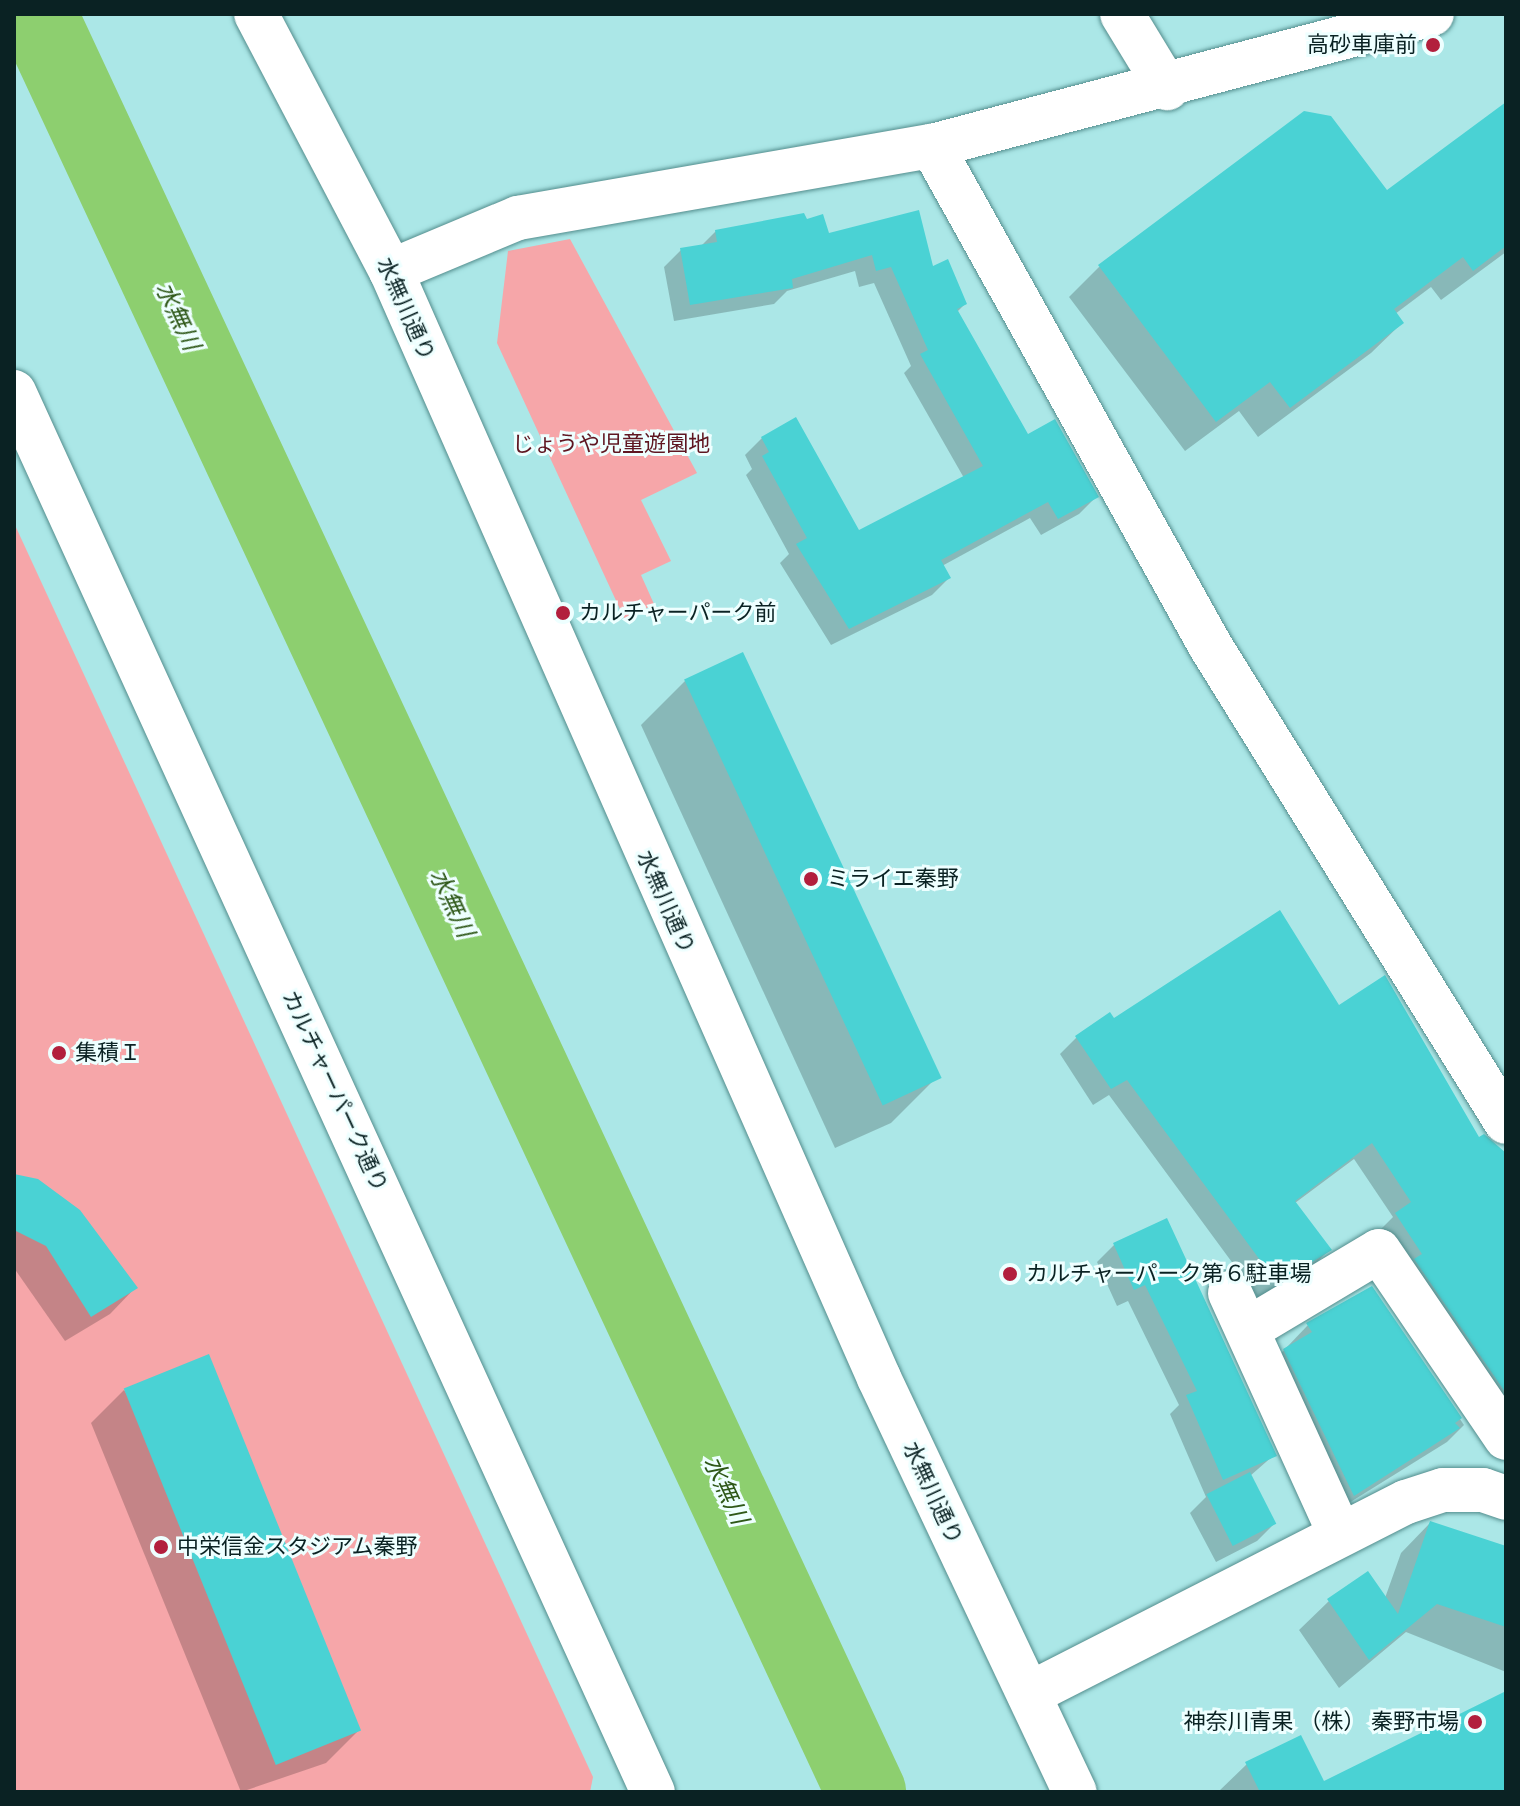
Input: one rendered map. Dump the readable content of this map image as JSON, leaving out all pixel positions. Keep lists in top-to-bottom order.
{
  "streets": {
    "street": ["水無川通り", "カルチャーパーク通り"]
  },
  "water": ["水無川"],
  "parks": ["じょうや児童遊園地"],
  "places": [
    "高砂車庫前",
    "カルチャーパーク前",
    "ミライエ秦野",
    "集積Ｉ",
    "カルチャーパーク第６駐車場",
    "中栄信金スタジアム秦野",
    "神奈川青果 （株） 秦野市場"
  ]
}
